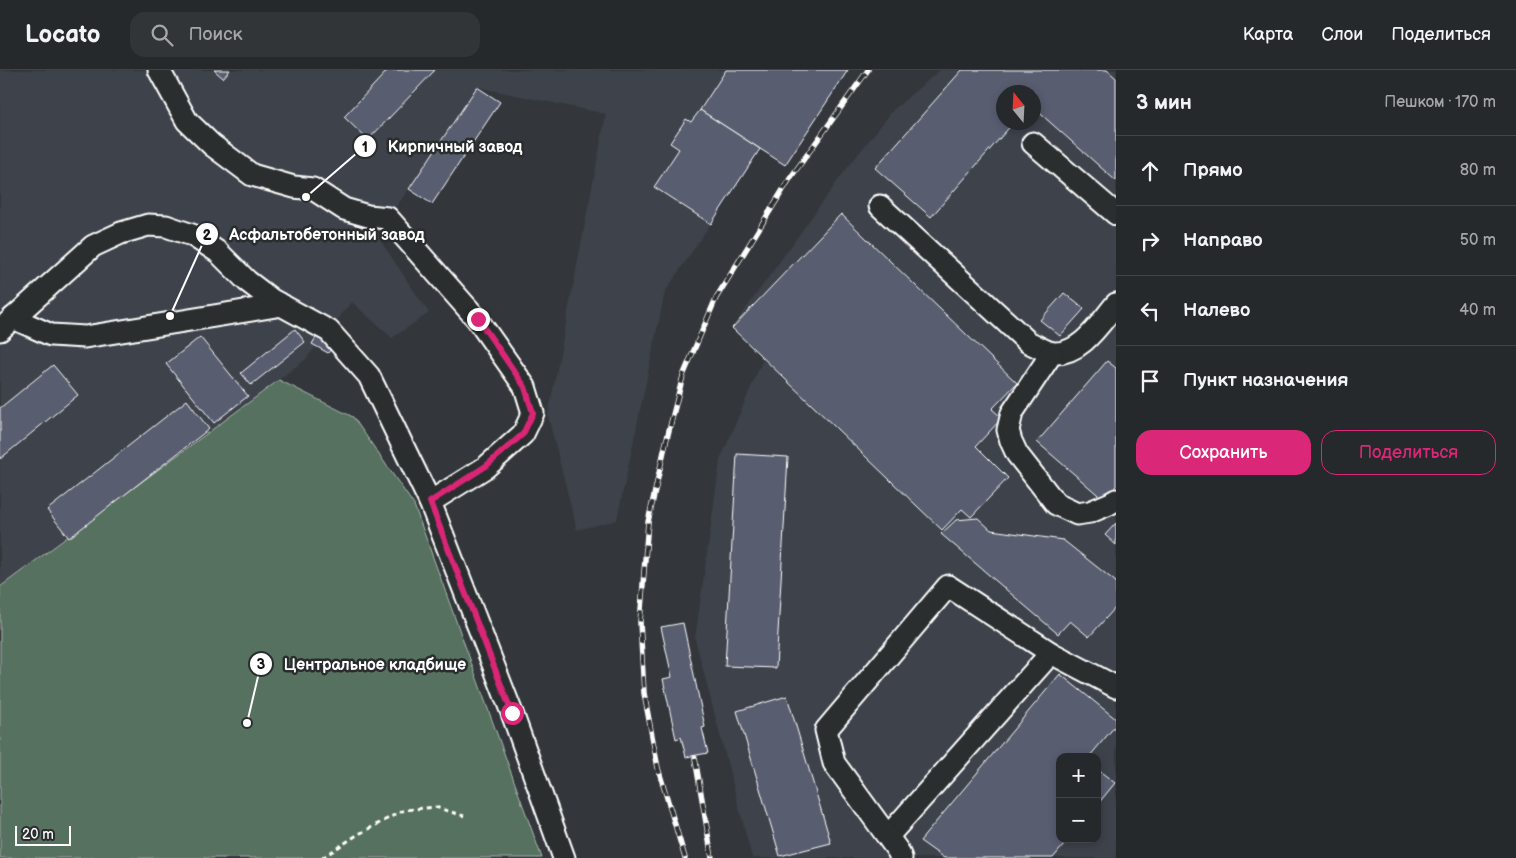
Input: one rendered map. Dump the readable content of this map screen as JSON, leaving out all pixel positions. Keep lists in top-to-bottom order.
{
  "places": ["Кирпичный завод", "Асфальтобетонный завод", "Центральное кладбище"],
  "scale_bar": "20 m",
  "north": "top",
  "page": {
    "header": "Locato",
    "search": "Поиск",
    "nav": ["Карта", "Слои", "Поделиться"],
    "heading": ["3 мин", "Пешком · 170 m"],
    "list": [
      ["Прямо", "80 m"],
      ["Направо", "50 m"],
      ["Налево", "40 m"],
      "Пункт назначения"
    ],
    "buttons": ["Сохранить", "Поделиться"],
    "map_buttons": ["+", "−"],
    "scale": "20 m"
  }
}
